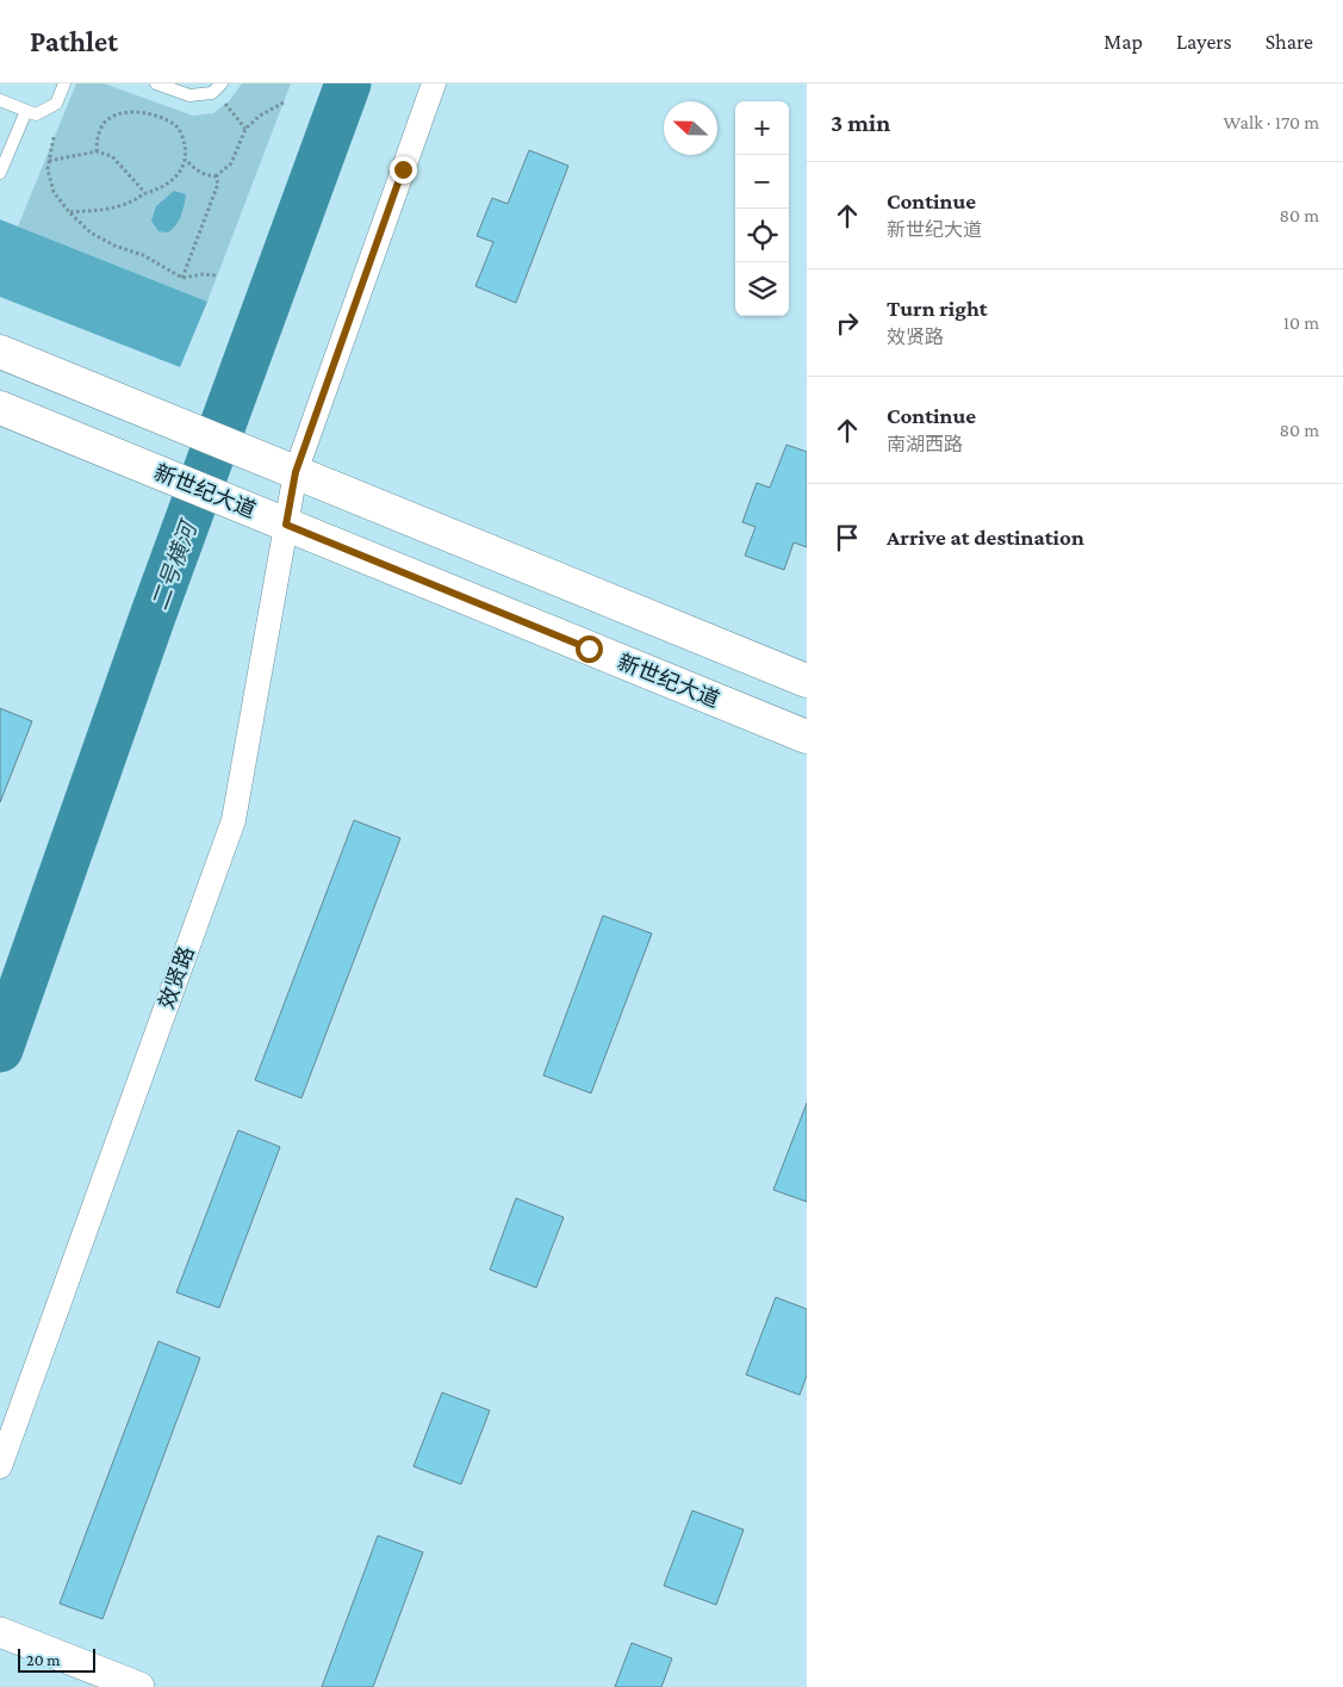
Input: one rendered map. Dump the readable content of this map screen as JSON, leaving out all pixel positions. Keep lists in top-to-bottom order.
{
  "streets": {
    "main road": ["新世纪大道"],
    "street": ["效贤路"]
  },
  "crossings": [
    ["新世纪大道", "效贤路"]
  ],
  "water": ["二号横河"],
  "scale_bar": "20 m",
  "north": "left",
  "page": {
    "header": "Pathlet",
    "nav": ["Map", "Layers", "Share"],
    "heading": ["3 min", "Walk · 170 m"],
    "map_buttons": ["+", "−"],
    "list": [
      ["Continue", "新世纪大道", "80 m"],
      ["Turn right", "效贤路", "10 m"],
      ["Continue", "南湖西路", "80 m"],
      "Arrive at destination"
    ],
    "scale": "20 m"
  }
}
